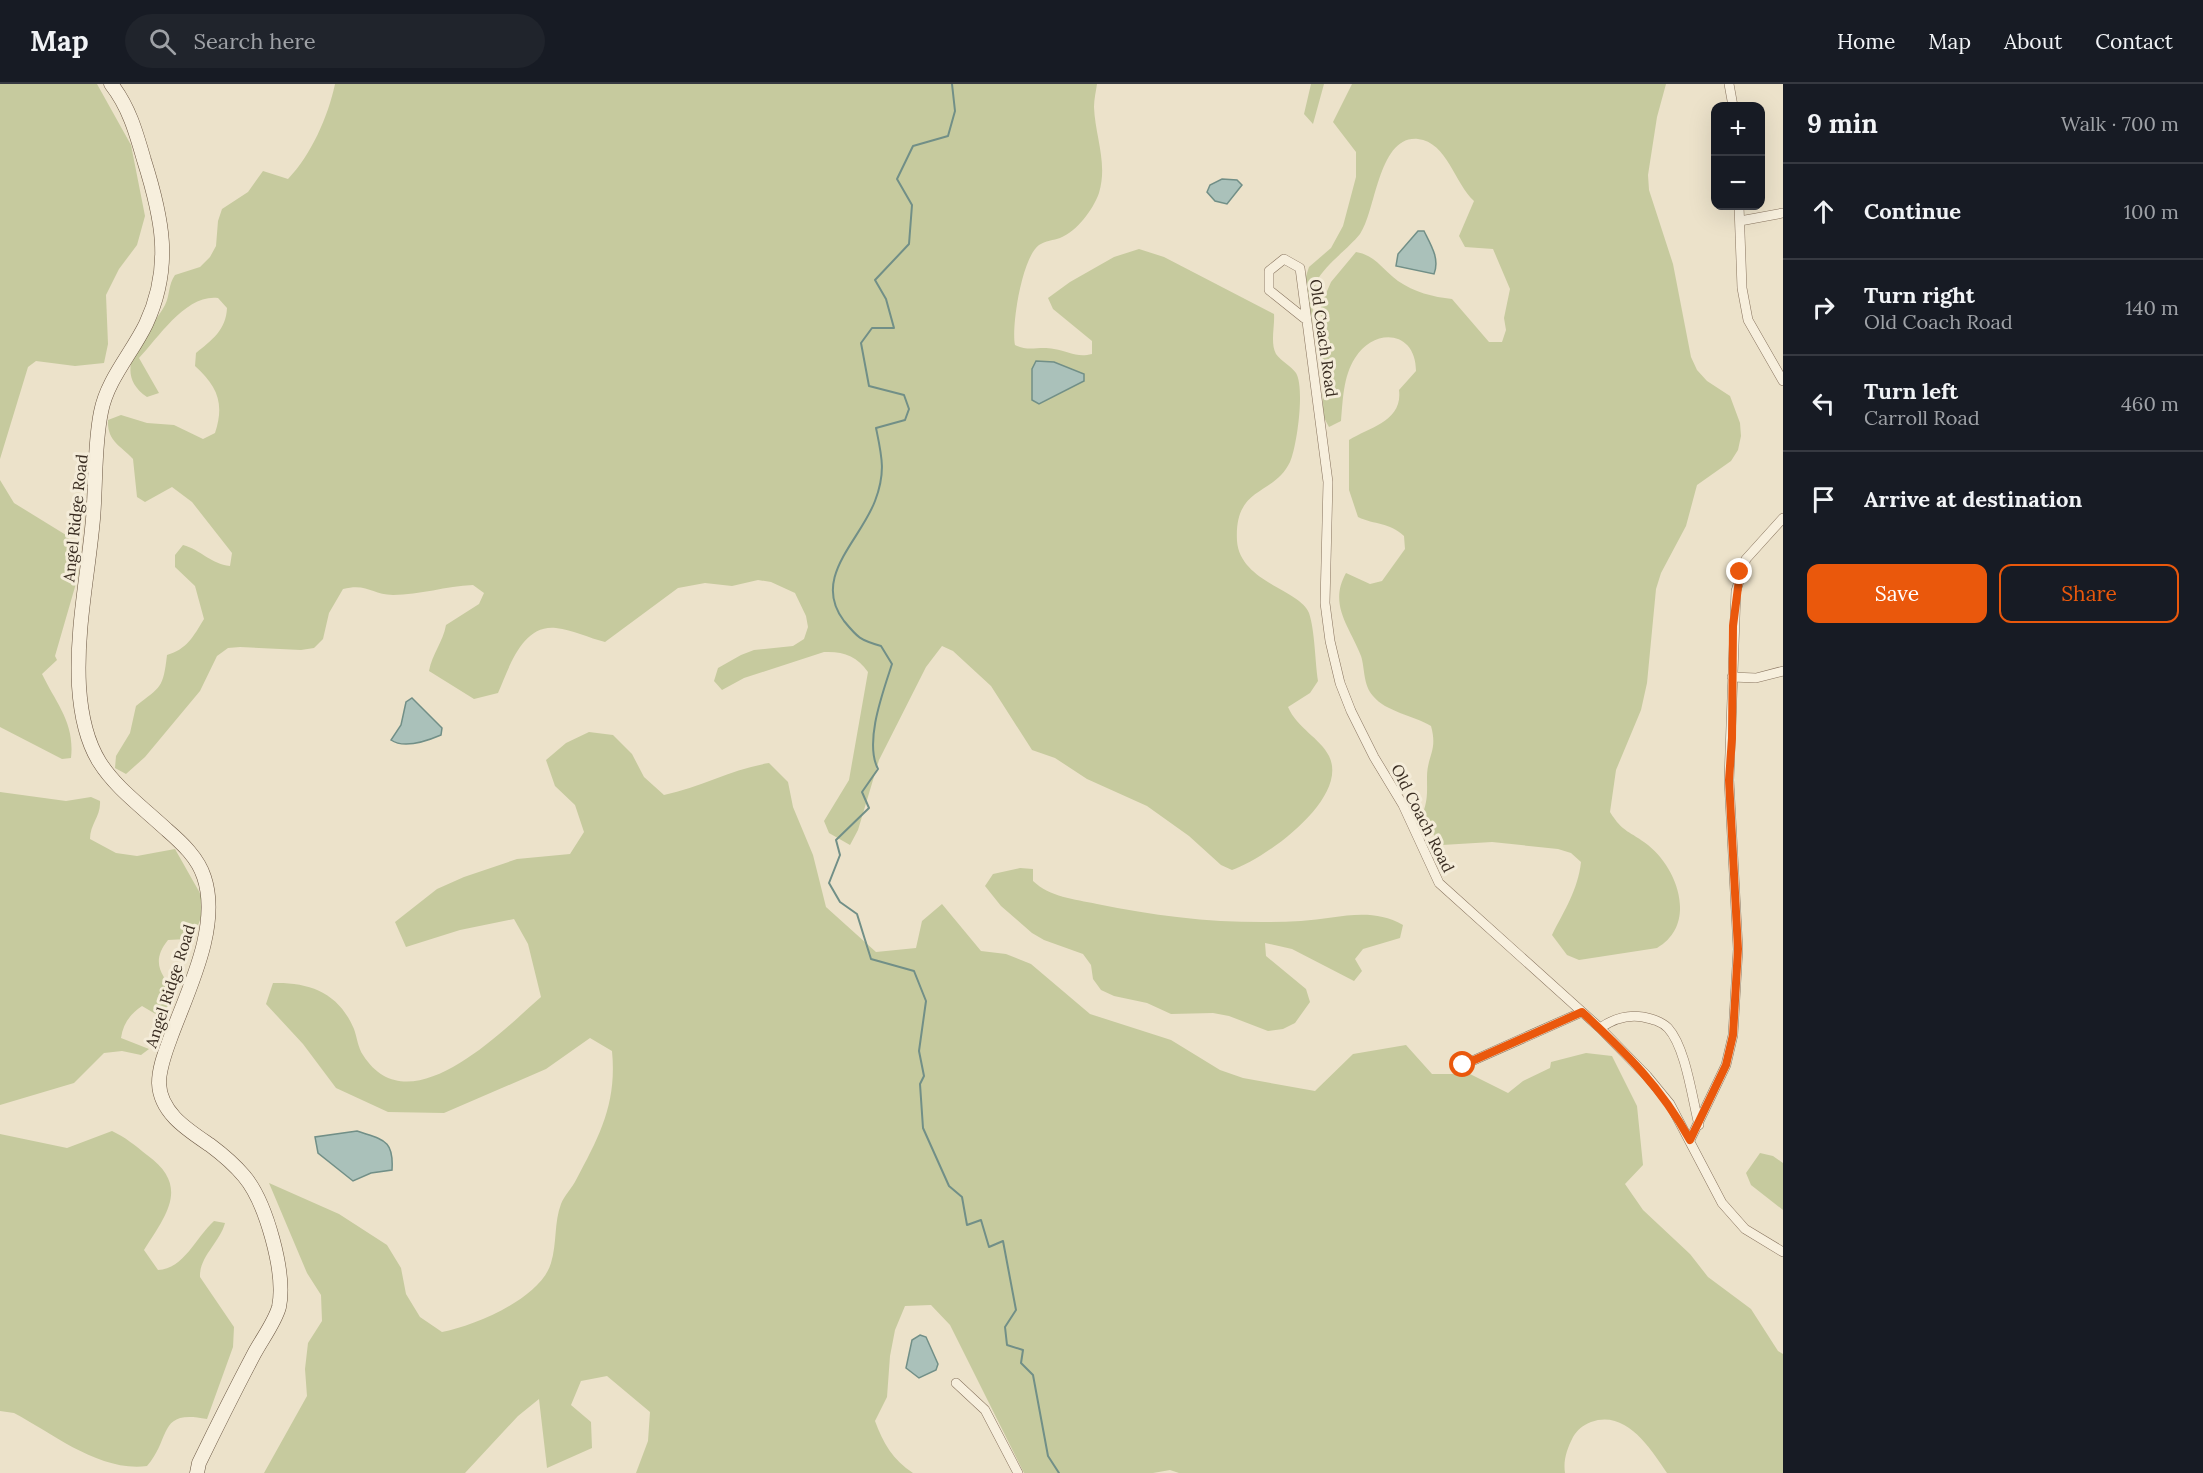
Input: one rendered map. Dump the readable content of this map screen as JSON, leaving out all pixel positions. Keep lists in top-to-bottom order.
{
  "streets": {
    "street": ["Old Coach Road", "Angel Ridge Road"]
  },
  "page": {
    "header": "Map",
    "search": "Search here",
    "nav": [
      "Home",
      "Map",
      "About",
      "Contact"
    ],
    "heading": ["9 min", "Walk · 700 m"],
    "map_buttons": ["+", "−"],
    "list": [
      ["Continue", "100 m"],
      ["Turn right", "Old Coach Road", "140 m"],
      ["Turn left", "Carroll Road", "460 m"],
      "Arrive at destination"
    ],
    "buttons": ["Save", "Share"]
  }
}
